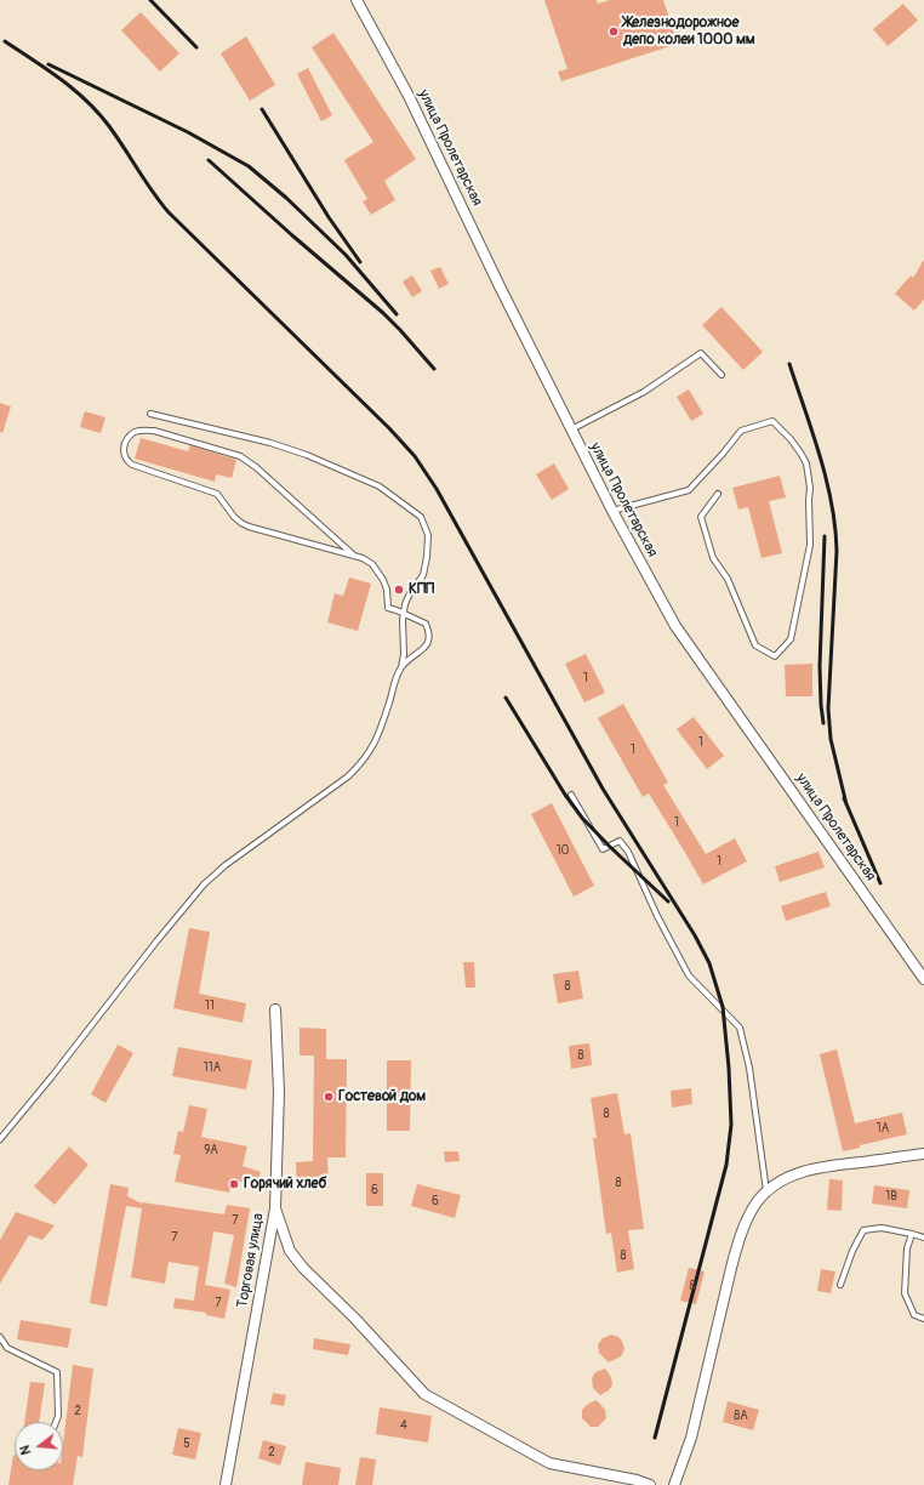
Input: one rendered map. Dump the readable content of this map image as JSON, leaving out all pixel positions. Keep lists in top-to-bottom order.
{
  "streets": {
    "street": ["улица Пролетарская", "Торговая улица"]
  },
  "places": [
    "Железнодорожное депо колеи 1000 мм",
    "КПП",
    "Гостевой дом",
    "Горячий хлеб"
  ],
  "house_numbers": [
    "1",
    "1",
    "1",
    "1",
    "10",
    "1",
    "8",
    "11",
    "8",
    "11А",
    "8",
    "1А",
    "9А",
    "8",
    "6",
    "1В",
    "6",
    "7",
    "7",
    "8",
    "8",
    "7",
    "2",
    "8А",
    "4",
    "5",
    "2"
  ],
  "north": "left"
}
